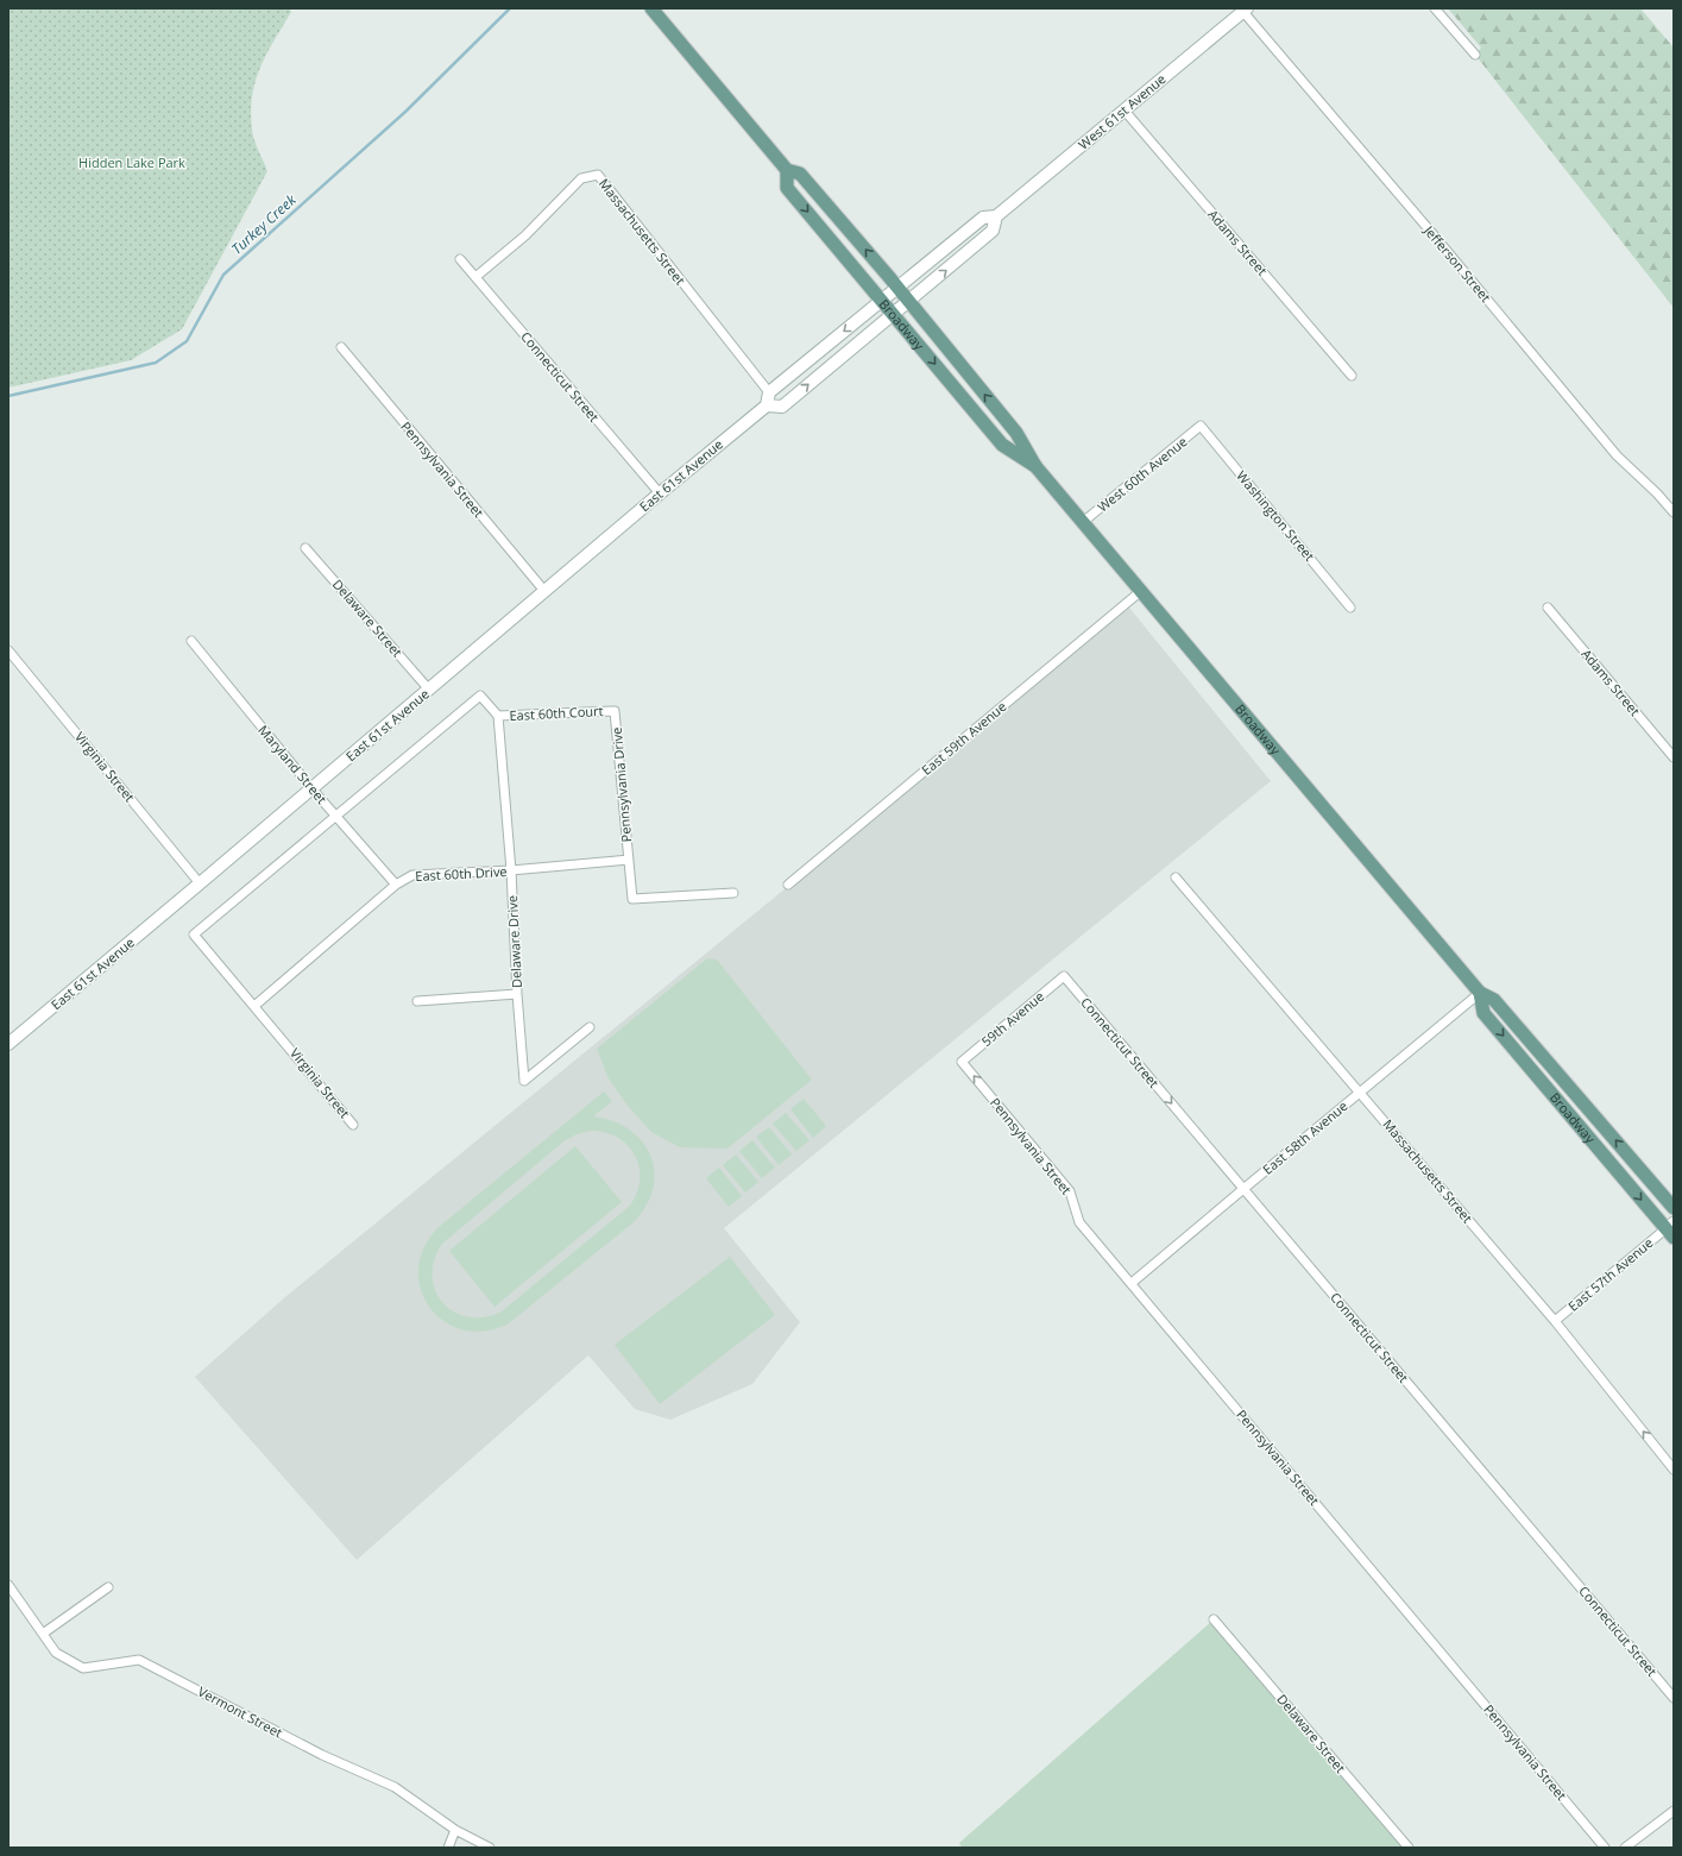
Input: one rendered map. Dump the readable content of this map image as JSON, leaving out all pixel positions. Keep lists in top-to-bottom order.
{
  "streets": {
    "main road": ["West 61st Avenue", "Broadway", "East 61st Avenue"],
    "street": [
      "Massachusetts Street",
      "Adams Street",
      "Jefferson Street",
      "Connecticut Street",
      "Pennsylvania Street",
      "West 60th Avenue",
      "Washington Street",
      "Delaware Street",
      "East 60th Court",
      "East 59th Avenue",
      "Maryland Street",
      "Virginia Street",
      "Pennsylvania Drive",
      "East 60th Drive",
      "Delaware Drive",
      "59th Avenue",
      "East 58th Avenue",
      "East 57th Avenue",
      "Vermont Street"
    ]
  },
  "crossings": [
    ["West 61st Avenue", "Adams Street"],
    ["West 61st Avenue", "Jefferson Street"],
    ["West 61st Avenue", "Broadway"],
    ["West 61st Avenue", "East 61st Avenue"],
    ["Massachusetts Street", "Connecticut Street"],
    ["Massachusetts Street", "East 58th Avenue"],
    ["Massachusetts Street", "East 57th Avenue"],
    ["Broadway", "West 60th Avenue"],
    ["Broadway", "East 61st Avenue"],
    ["Broadway", "East 59th Avenue"],
    ["Broadway", "East 58th Avenue"],
    ["Broadway", "East 57th Avenue"],
    ["Connecticut Street", "East 61st Avenue"],
    ["Connecticut Street", "59th Avenue"],
    ["Connecticut Street", "East 58th Avenue"],
    ["Pennsylvania Street", "East 61st Avenue"],
    ["Pennsylvania Street", "59th Avenue"],
    ["Pennsylvania Street", "East 58th Avenue"],
    ["West 60th Avenue", "Washington Street"],
    ["East 61st Avenue", "Delaware Street"],
    ["East 61st Avenue", "Maryland Street"],
    ["East 61st Avenue", "Virginia Street"],
    ["East 60th Court", "Pennsylvania Drive"],
    ["East 60th Court", "Delaware Drive"],
    ["Maryland Street", "Virginia Street"],
    ["Maryland Street", "East 60th Drive"],
    ["Virginia Street", "East 60th Drive"],
    ["Pennsylvania Drive", "East 60th Drive"],
    ["East 60th Drive", "Delaware Drive"]
  ],
  "water": ["Turkey Creek"],
  "parks": ["Hidden Lake Park"]
}
